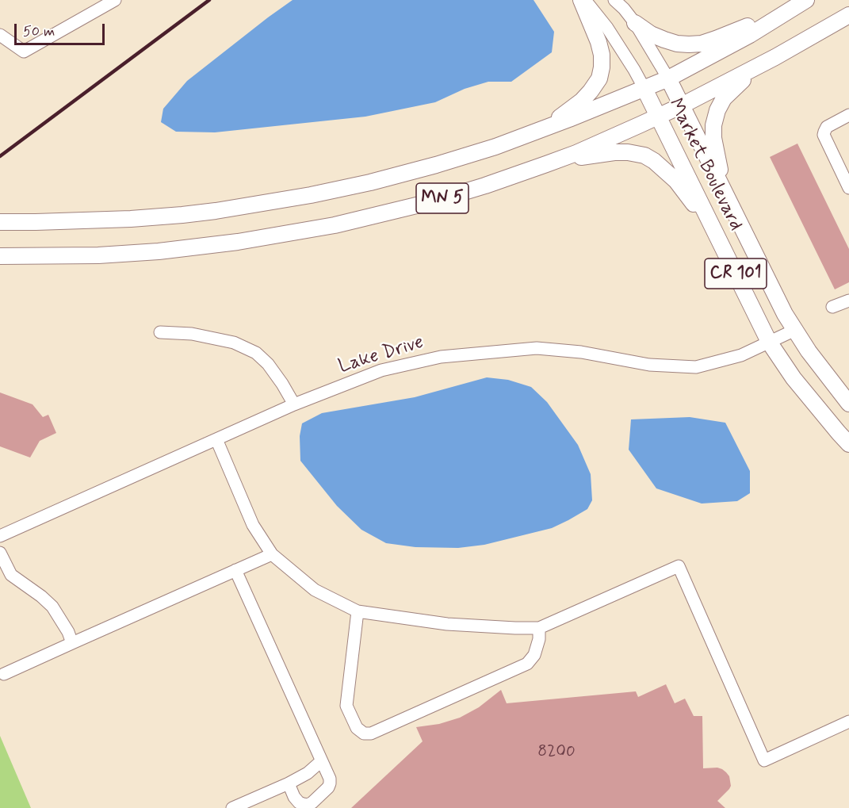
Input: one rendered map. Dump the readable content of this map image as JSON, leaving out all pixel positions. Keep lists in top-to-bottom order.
{
  "streets": {
    "main road": ["Market Boulevard", "MN 5", "CR 101"],
    "street": ["Lake Drive"]
  },
  "crossings": [
    ["Market Boulevard", "MN 5"],
    ["Market Boulevard", "Lake Drive"]
  ],
  "house_numbers": ["8200"],
  "scale_bar": "50 m"
}
